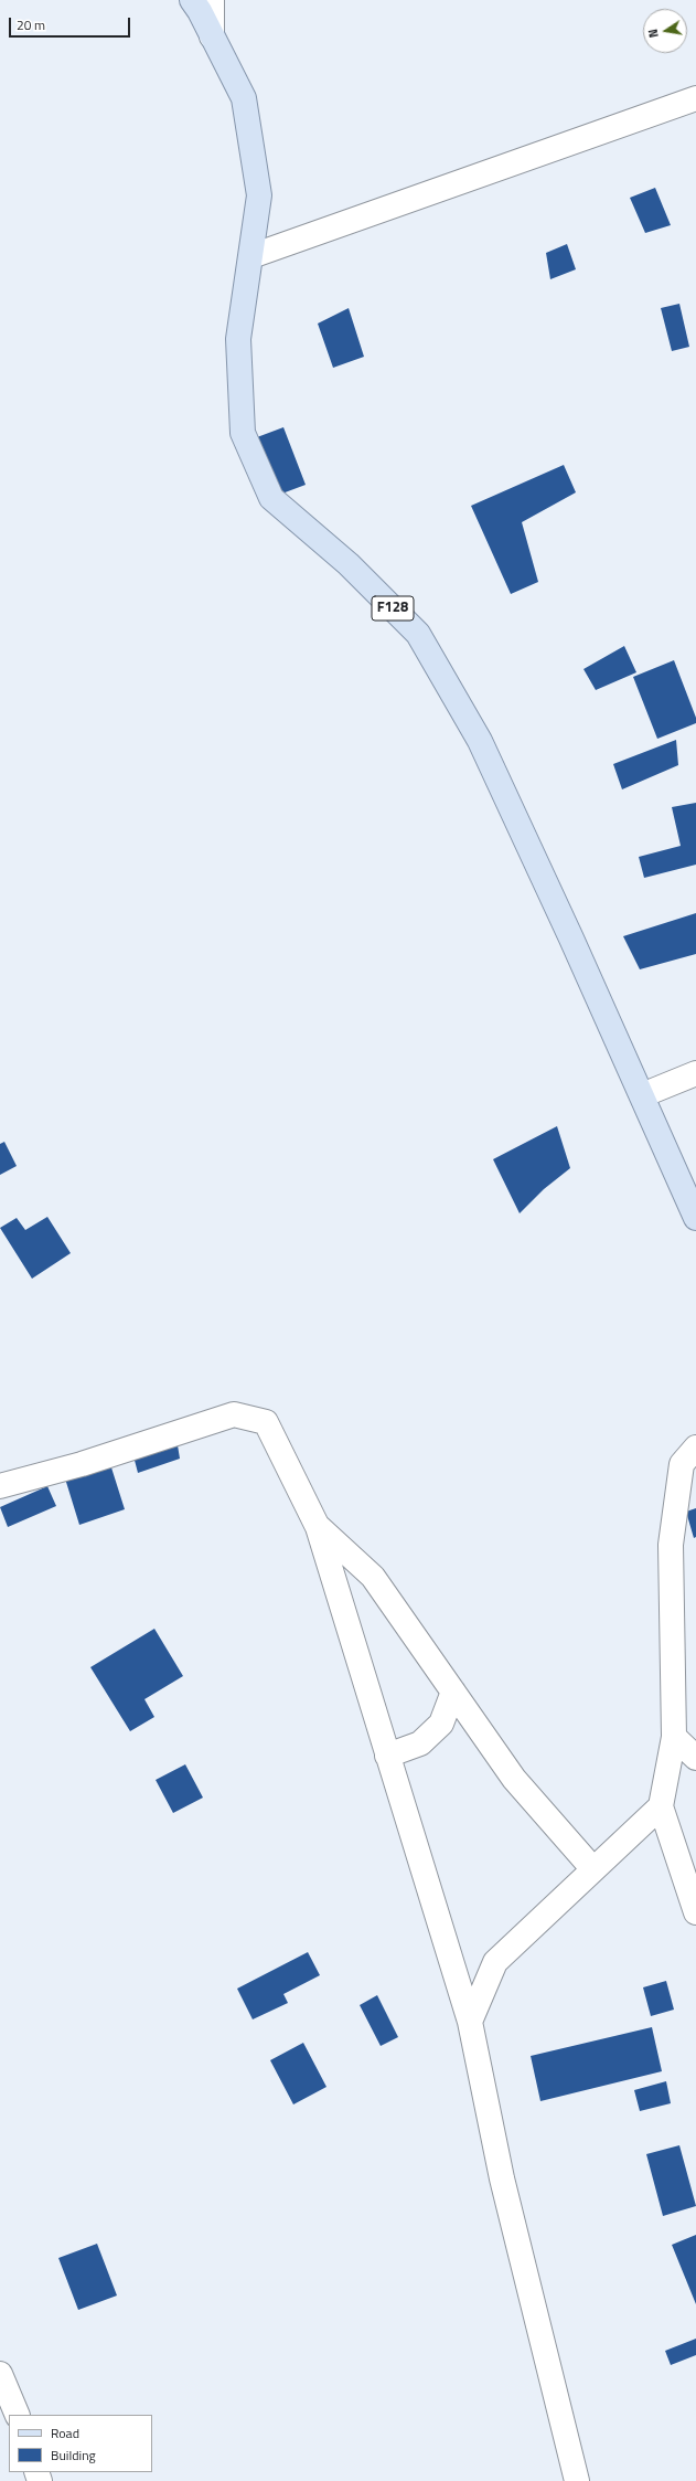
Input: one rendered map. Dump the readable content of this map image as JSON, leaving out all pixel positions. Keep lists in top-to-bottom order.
{
  "streets": {
    "main road": ["F128"]
  },
  "legend": ["Road", "Building"],
  "scale_bar": "20 m",
  "north": "left"
}
